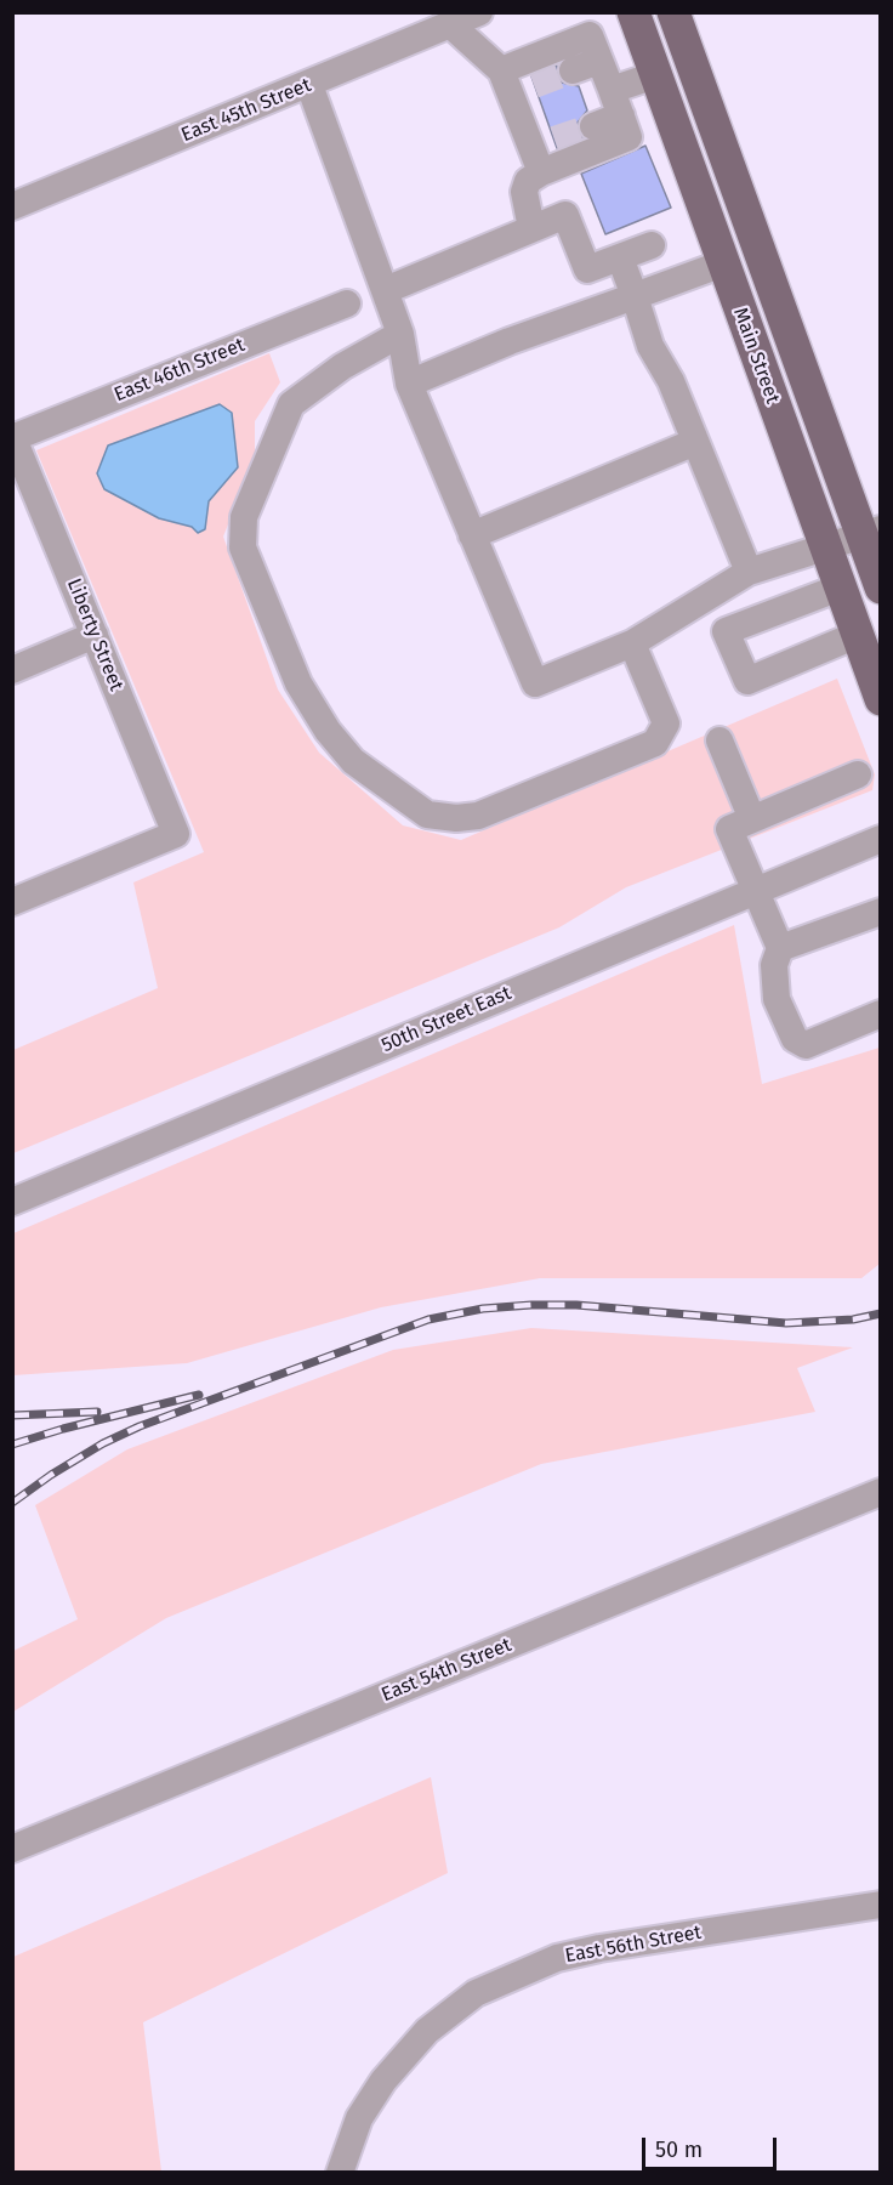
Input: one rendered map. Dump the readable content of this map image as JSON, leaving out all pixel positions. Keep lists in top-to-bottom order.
{
  "streets": {
    "main road": ["Main Street"],
    "street": [
      "East 45th Street",
      "East 46th Street",
      "Liberty Street",
      "50th Street East",
      "East 54th Street",
      "East 56th Street"
    ]
  },
  "crossings": [
    ["East 46th Street", "Liberty Street"]
  ],
  "scale_bar": "50 m"
}
